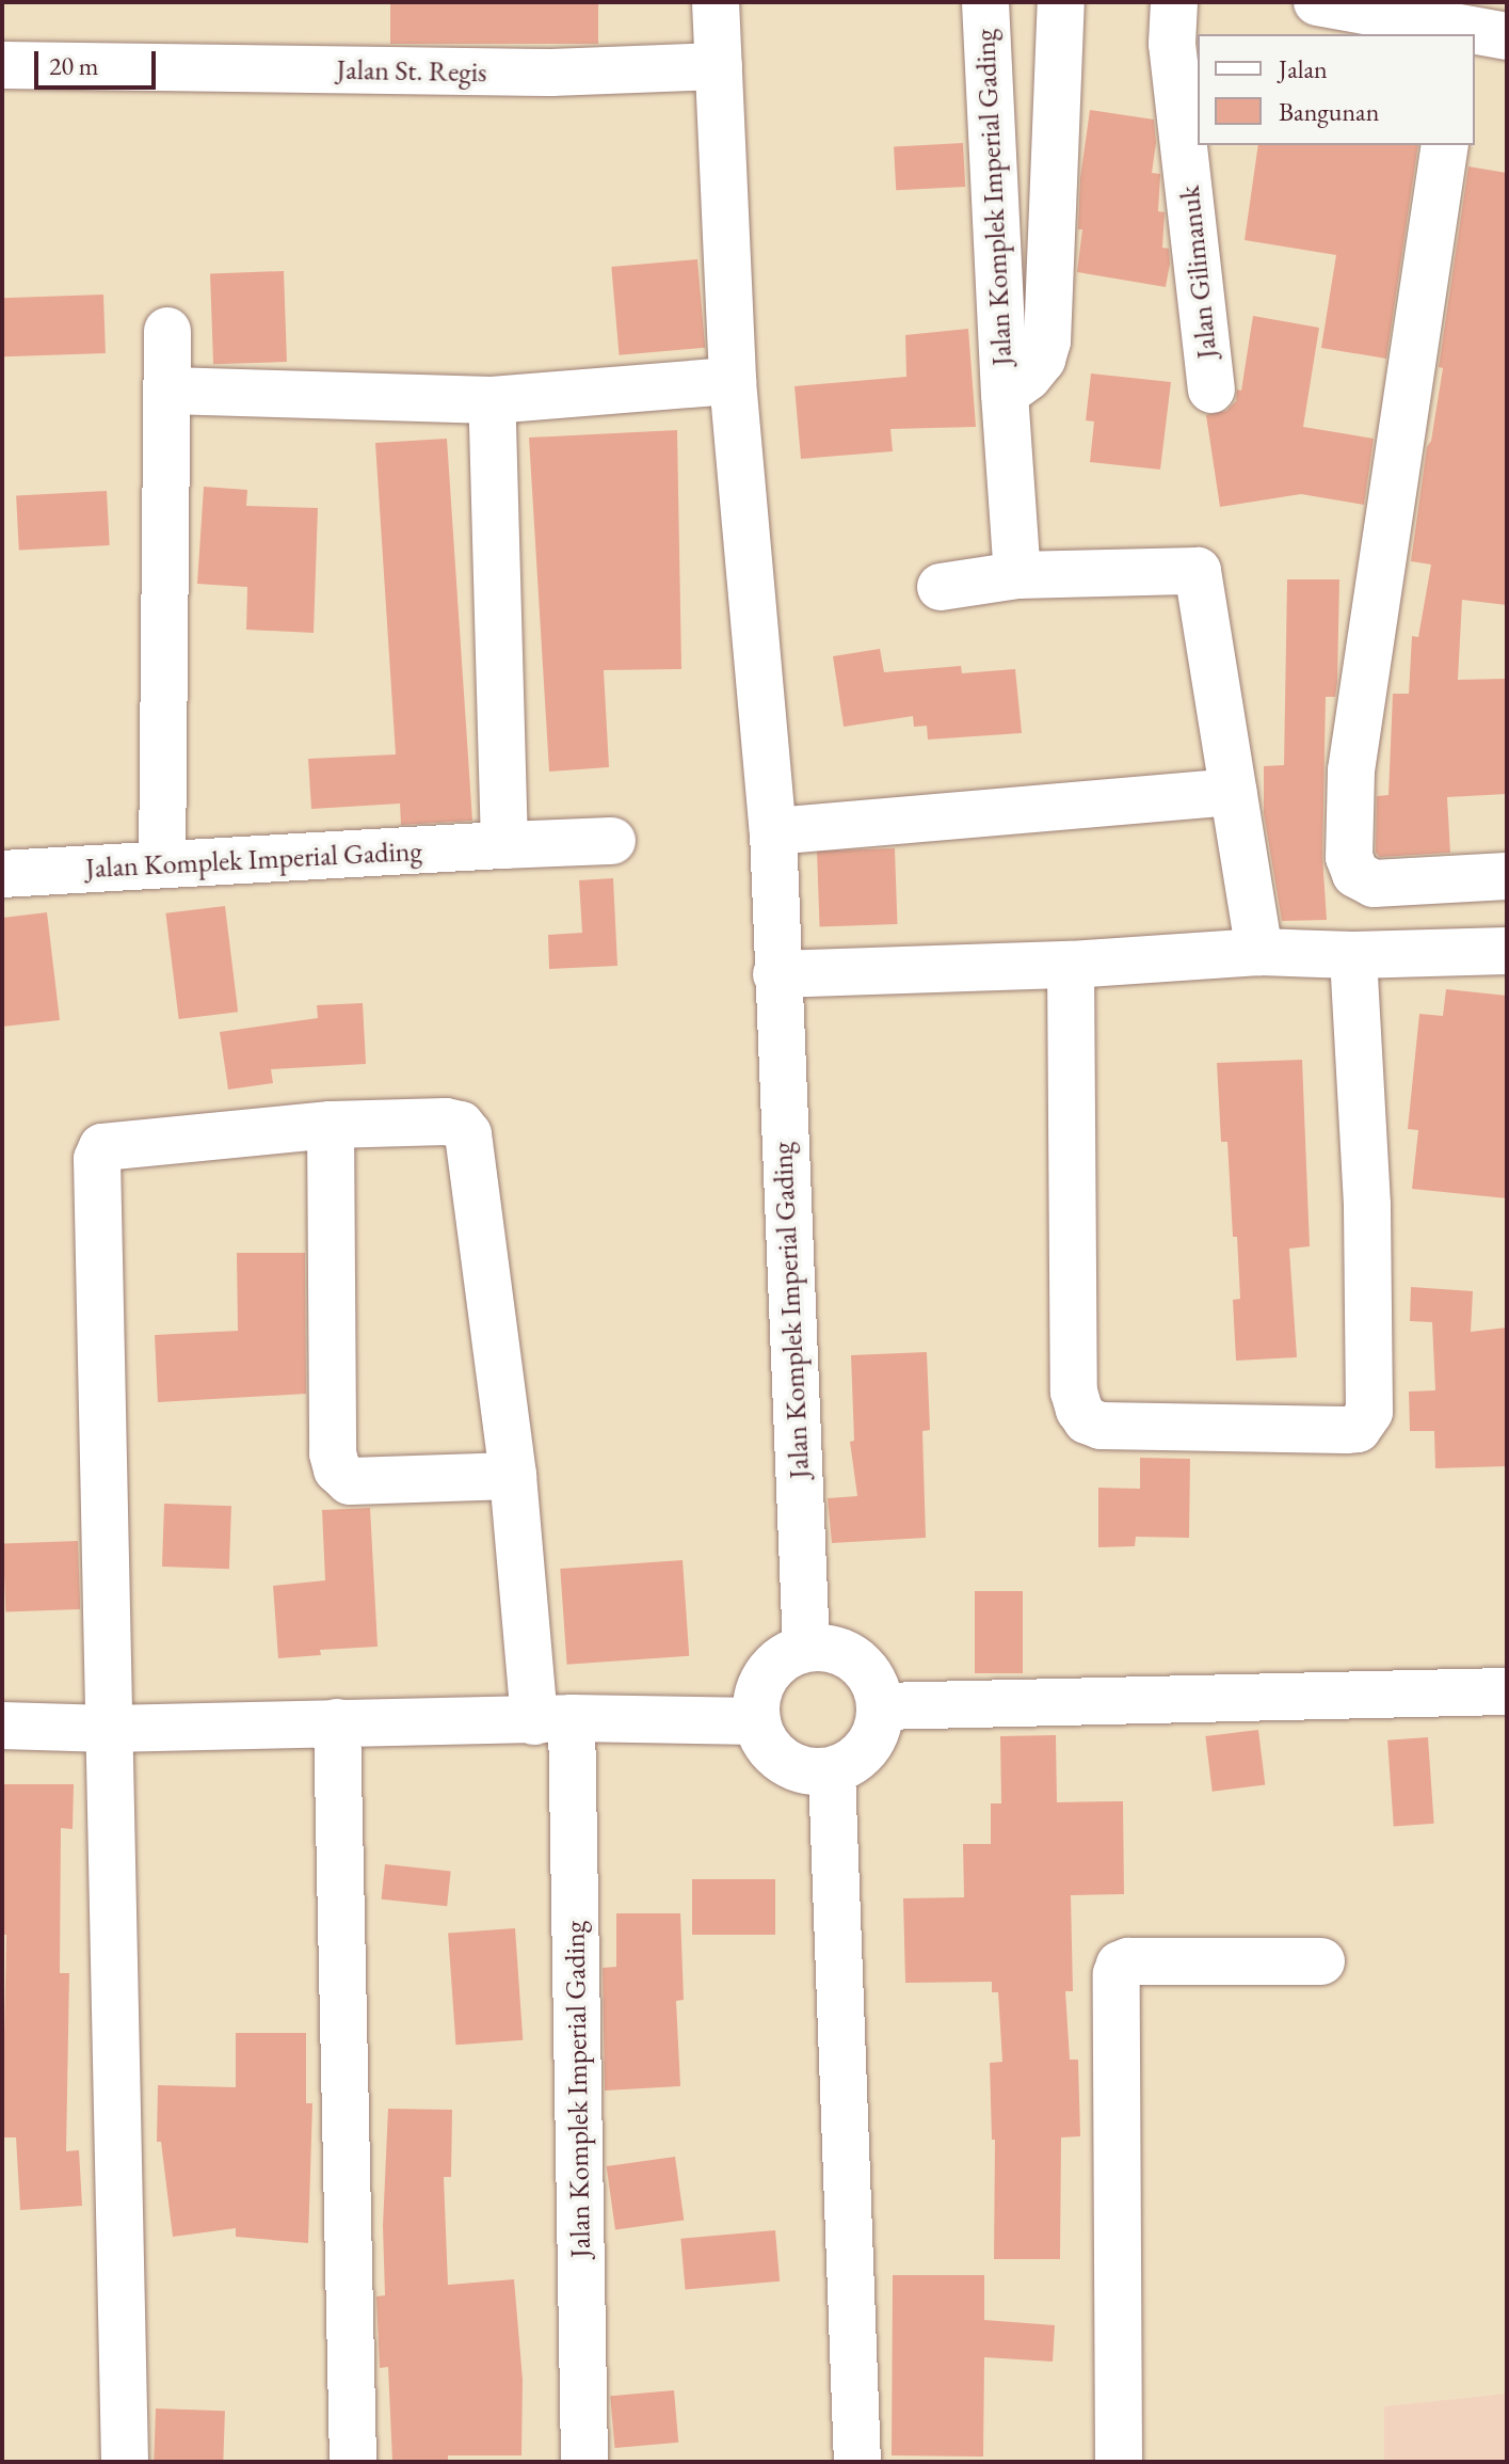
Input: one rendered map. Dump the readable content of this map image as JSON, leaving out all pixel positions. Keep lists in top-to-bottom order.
{
  "streets": {
    "street": ["Jalan St. Regis", "Jalan Komplek Imperial Gading", "Jalan Gilimanuk"]
  },
  "crossings": [
    ["Jalan St. Regis", "Jalan Komplek Imperial Gading"]
  ],
  "legend": ["Jalan", "Bangunan"],
  "scale_bar": "20 m"
}
